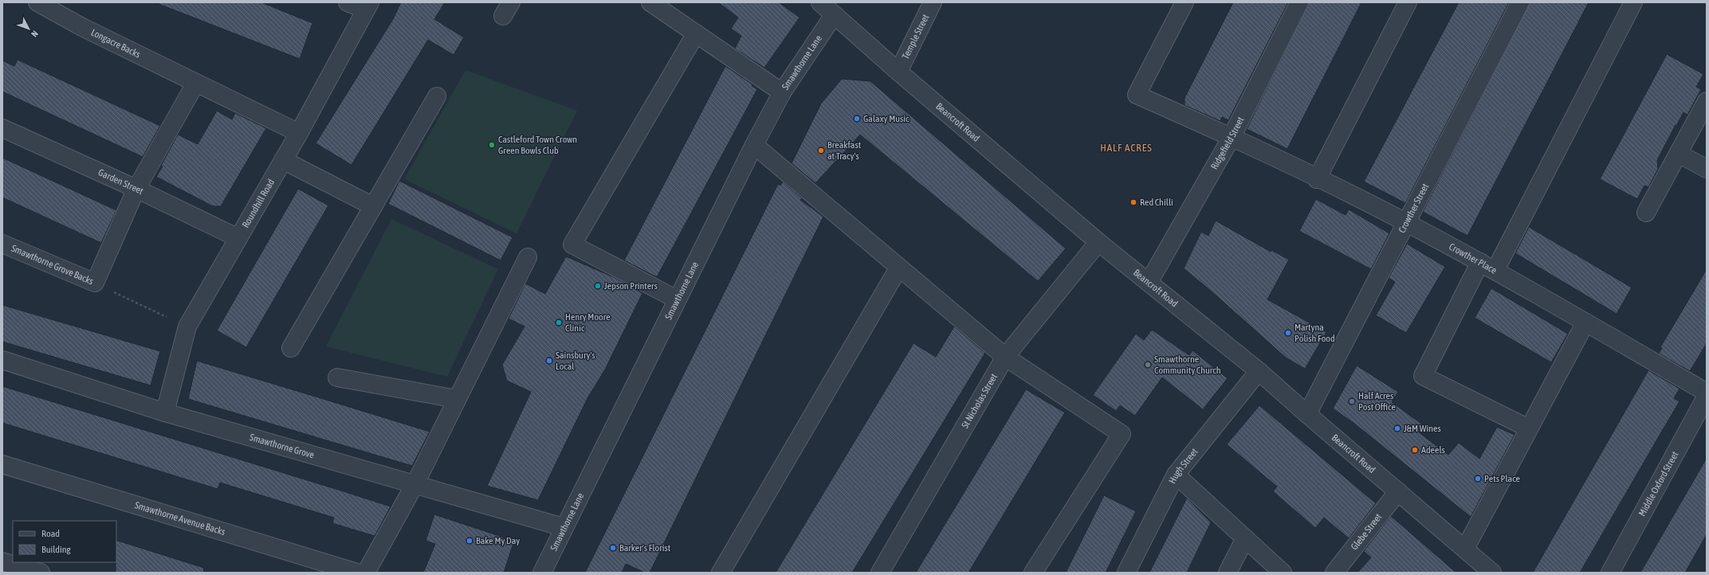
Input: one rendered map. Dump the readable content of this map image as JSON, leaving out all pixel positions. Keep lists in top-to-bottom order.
{
  "streets": {
    "street": [
      "Temple Street",
      "Longacre Backs",
      "Smawthorne Lane",
      "Beancroft Road",
      "Ridgefield Street",
      "Garden Street",
      "Roundhill Road",
      "Crowther Street",
      "Crowther Place",
      "Smawthorne Grove Backs",
      "St Nicholas Street",
      "Smawthorne Grove",
      "Hugh Street",
      "Middle Oxford Street",
      "Smawthorne Avenue Backs",
      "Glebe Street"
    ]
  },
  "crossings": [
    ["Temple Street", "Beancroft Road"],
    ["Longacre Backs", "Roundhill Road"],
    ["Smawthorne Lane", "Beancroft Road"],
    ["Smawthorne Lane", "Smawthorne Grove"],
    ["Beancroft Road", "Ridgefield Street"],
    ["Beancroft Road", "Crowther Street"],
    ["Beancroft Road", "St Nicholas Street"],
    ["Beancroft Road", "Hugh Street"],
    ["Beancroft Road", "Glebe Street"],
    ["Ridgefield Street", "Crowther Place"],
    ["Garden Street", "Roundhill Road"],
    ["Garden Street", "Smawthorne Grove Backs"],
    ["Roundhill Road", "Smawthorne Grove"],
    ["Crowther Street", "Crowther Place"]
  ],
  "districts": ["HALF ACRES"],
  "places": [
    "Galaxy Music",
    "Castleford Town Crown Green Bowls Club",
    "Breakfast at Tracy's",
    "Red Chilli",
    "Jepson Printers",
    "Henry Moore Clinic",
    "Martyna Polish Food",
    "Sainsbury's Local",
    "Smawthorne Community Church",
    "Half Acres Post Office",
    "J&M Wines",
    "Adeels",
    "Pets Place",
    "Bake My Day",
    "Barker's Florist"
  ],
  "legend": ["Road", "Building"],
  "north": "bottom right"
}
